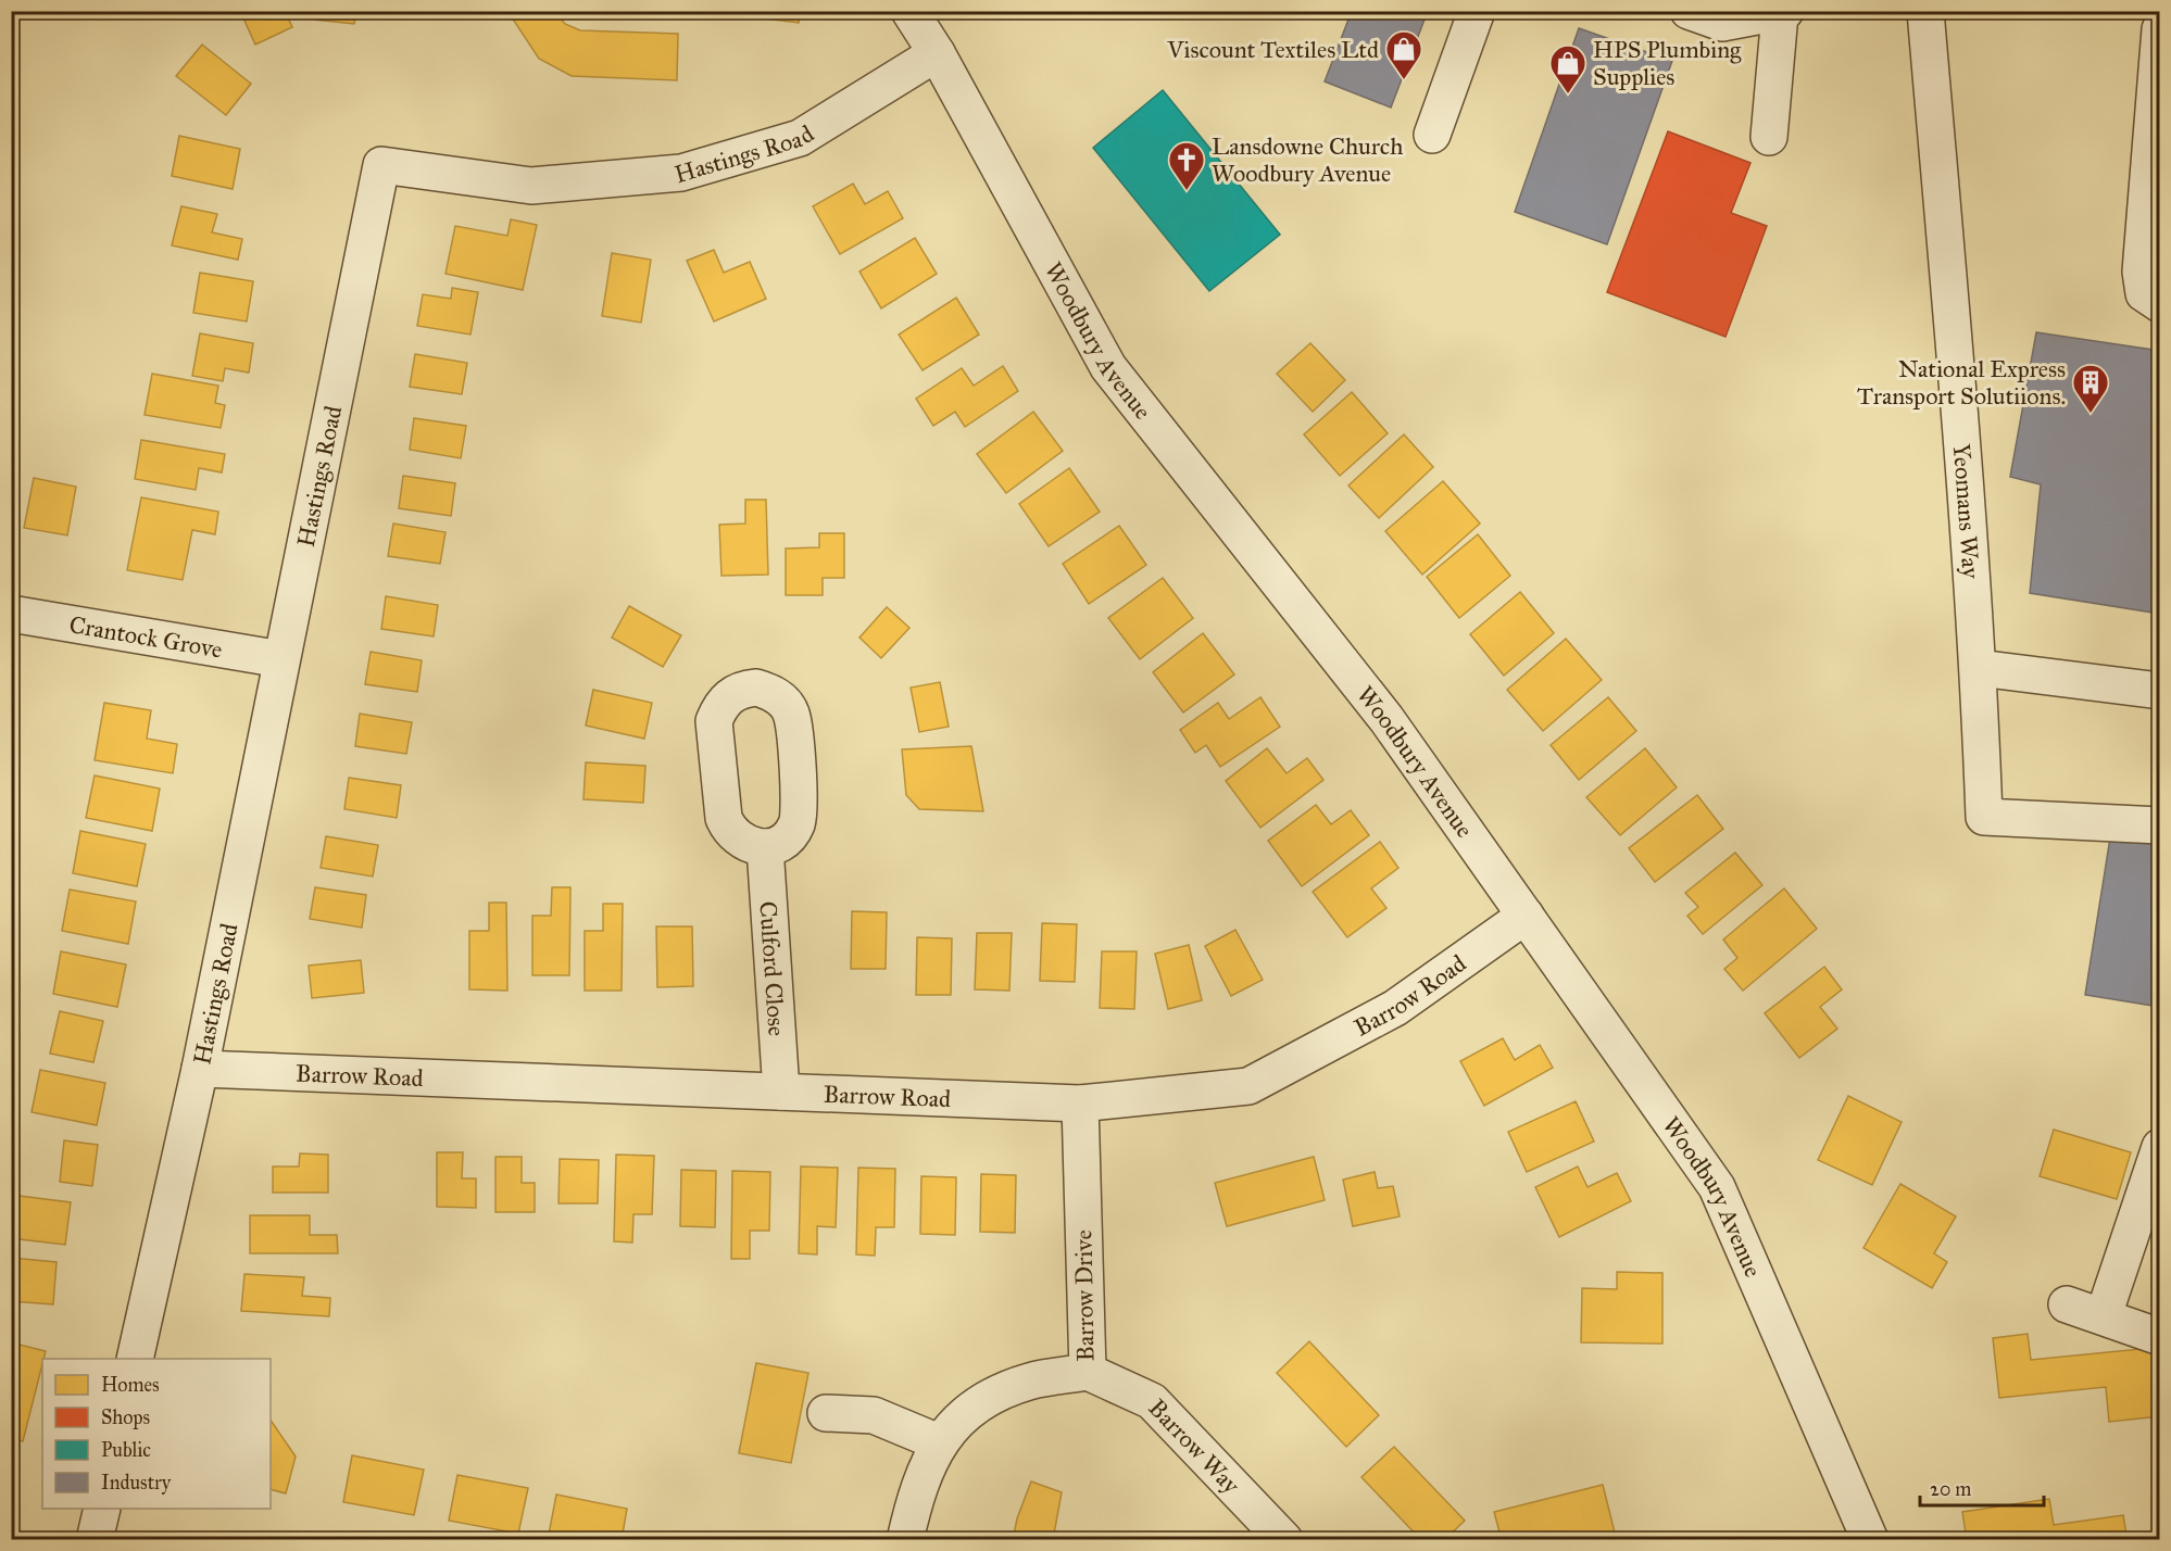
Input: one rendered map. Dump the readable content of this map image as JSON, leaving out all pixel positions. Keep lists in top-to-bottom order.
{
  "streets": {
    "street": [
      "Hastings Road",
      "Woodbury Avenue",
      "Yeomans Way",
      "Crantock Grove",
      "Culford Close",
      "Barrow Road",
      "Barrow Drive",
      "Barrow Way"
    ]
  },
  "crossings": [
    ["Hastings Road", "Woodbury Avenue"],
    ["Hastings Road", "Crantock Grove"],
    ["Hastings Road", "Barrow Road"],
    ["Woodbury Avenue", "Barrow Road"],
    ["Culford Close", "Barrow Road"],
    ["Barrow Road", "Barrow Drive"],
    ["Barrow Drive", "Barrow Way"]
  ],
  "places": {
    "shop": ["Viscount Textiles Ltd", "HPS Plumbing Supplies"],
    "church": ["Lansdowne Church Woodbury Avenue"],
    "building": ["National Express Transport Solutiions."]
  },
  "legend": [
    "Homes",
    "Shops",
    "Public",
    "Industry"
  ],
  "scale_bar": "20 m"
}
